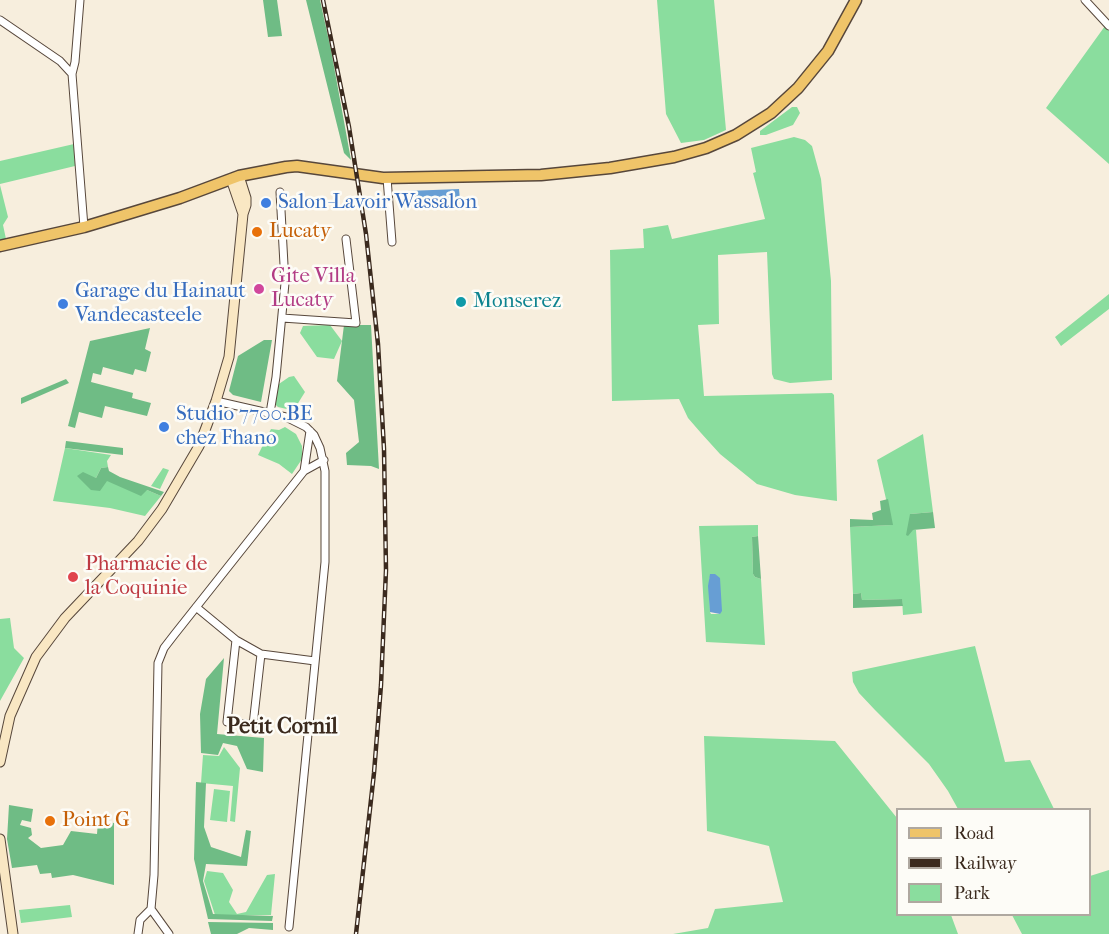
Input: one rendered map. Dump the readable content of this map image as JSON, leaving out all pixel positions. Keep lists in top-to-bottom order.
{
  "districts": ["Petit Cornil"],
  "places": [
    "Salon-Lavoir Wassalon",
    "Lucaty",
    "Gite Villa Lucaty",
    "Monserez",
    "Garage du Hainaut Vandecasteele",
    "Studio 7700.BE chez Fhano",
    "Pharmacie de la Coquinie",
    "Point G"
  ],
  "legend": ["Road", "Railway", "Park"]
}
